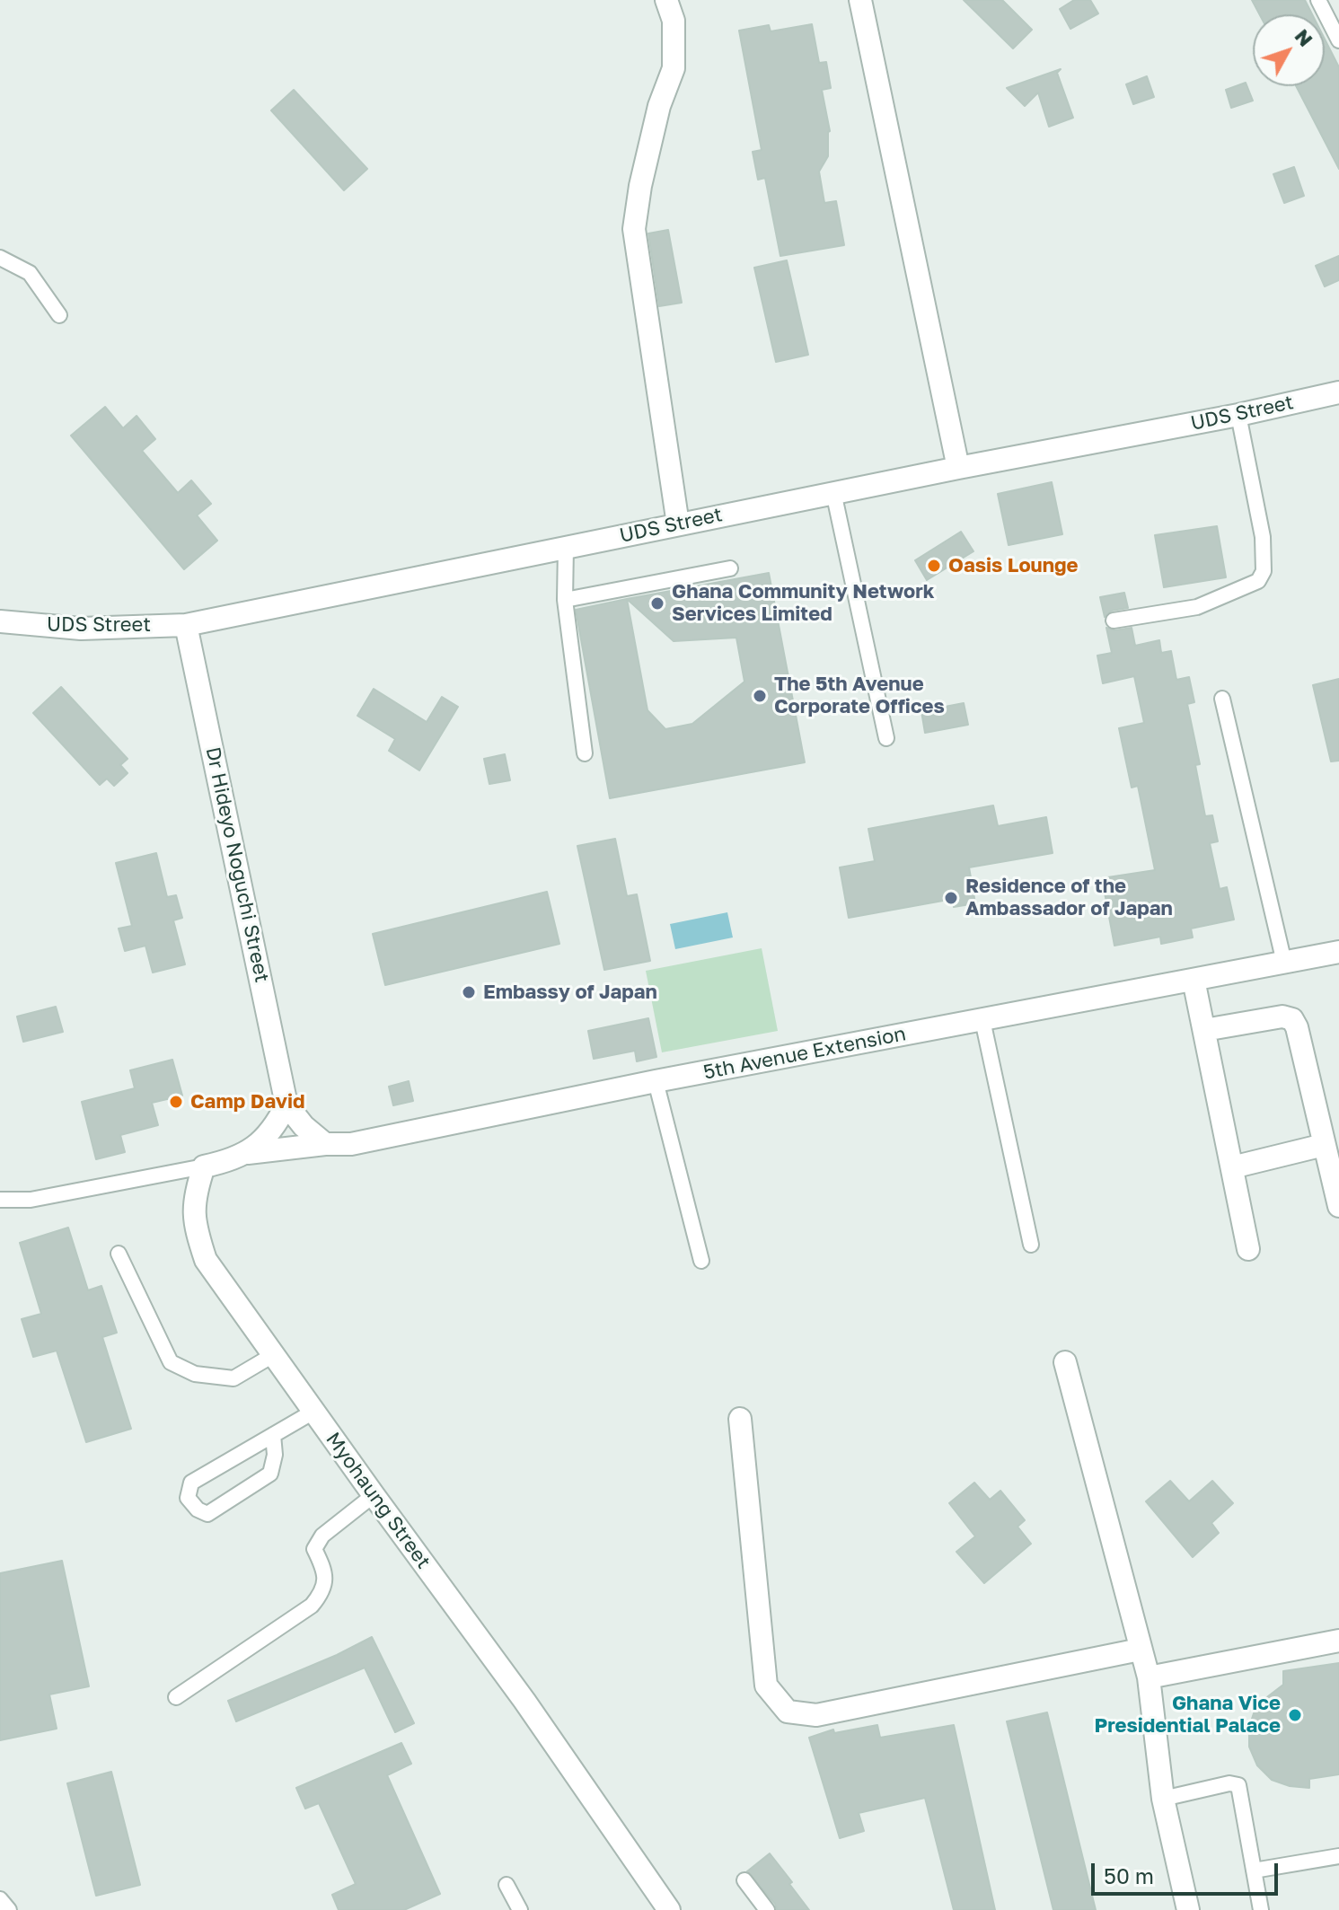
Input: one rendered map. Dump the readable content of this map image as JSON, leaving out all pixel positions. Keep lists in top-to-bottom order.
{
  "streets": {
    "street": [
      "UDS Street",
      "Dr Hideyo Noguchi Street",
      "5th Avenue Extension",
      "Myohaung Street"
    ]
  },
  "crossings": [
    ["UDS Street", "Dr Hideyo Noguchi Street"]
  ],
  "places": [
    "Oasis Lounge",
    "Ghana Community Network Services Limited",
    "The 5th Avenue Corporate Offices",
    "Residence of the Ambassador of Japan",
    "Embassy of Japan",
    "Camp David",
    "Ghana Vice Presidential Palace"
  ],
  "scale_bar": "50 m",
  "north": "top right"
}
